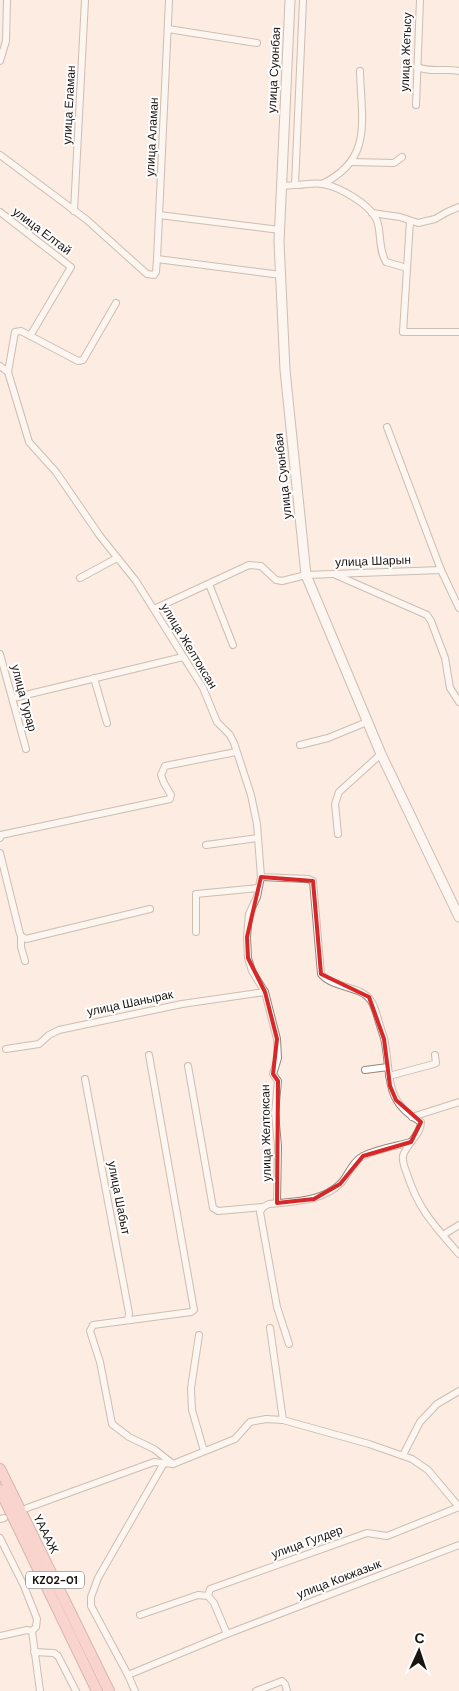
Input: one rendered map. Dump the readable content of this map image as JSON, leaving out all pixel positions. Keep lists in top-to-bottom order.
{
  "streets": {
    "highway": ["ҮАААЖ", "KZ02-01"],
    "main road": ["улица Суюнбая"],
    "street": [
      "улица Жетысу",
      "улица Еламан",
      "улица Аламан",
      "улица Елтай",
      "улица Шарын",
      "улица Желтоксан",
      "улица Турар",
      "улица Шанырак",
      "улица Шабыт",
      "улица Гулдер",
      "улица Кокжазык"
    ]
  },
  "crossings": [
    ["улица Суюнбая", "улица Шарын"],
    ["улица Еламан", "улица Аламан"],
    ["улица Желтоксан", "улица Шанырак"]
  ],
  "north": "top"
}
